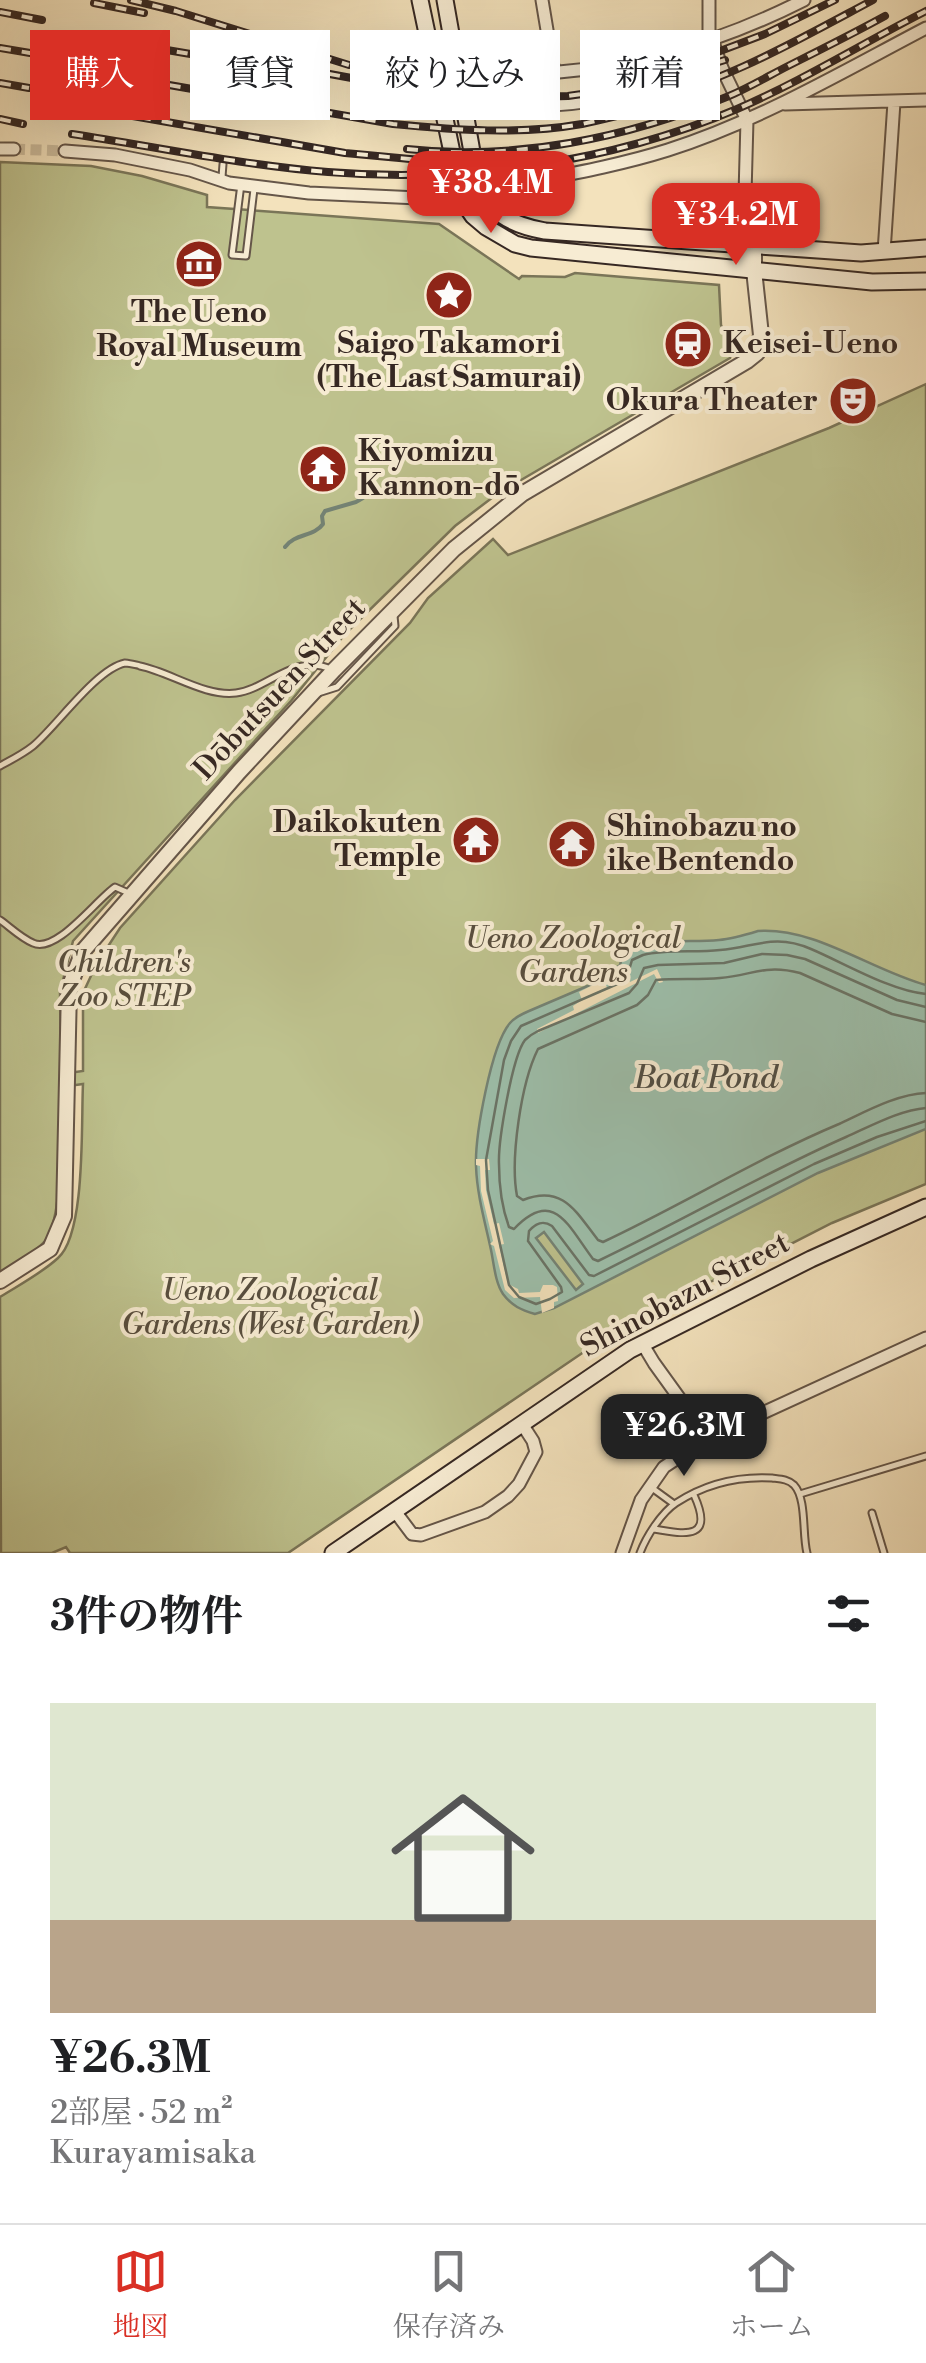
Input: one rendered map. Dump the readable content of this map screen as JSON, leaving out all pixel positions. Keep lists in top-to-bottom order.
{
  "streets": {
    "main road": ["Shinobazu Street"],
    "street": ["Dōbutsuen Street"]
  },
  "water": ["Boat Pond"],
  "parks": ["Ueno Zoological Gardens", "Children's Zoo STEP", "Ueno Zoological Gardens (West Garden)"],
  "places": {
    "museum": ["The Ueno Royal Museum"],
    "place": ["Saigo Takamori (The Last Samurai)"],
    "station": ["Keisei-Ueno"],
    "theatre": ["Okura Theater"],
    "temple": ["Kiyomizu Kannon-dō", "Daikokuten Temple", "Shinobazu no ike Bentendo"]
  },
  "page": {
    "chip": [
      "購入",
      "賃貸",
      "絞り込み",
      "新着"
    ],
    "price": ["¥38.4M", "¥34.2M", "¥26.3M"],
    "heading": "3件の物件",
    "list": [
      {
        "name": "¥26.3M",
        "note": "2部屋 · 52 m² · Kurayamisaka"
      }
    ],
    "tabs": ["地図", "保存済み", "ホーム"]
  }
}
